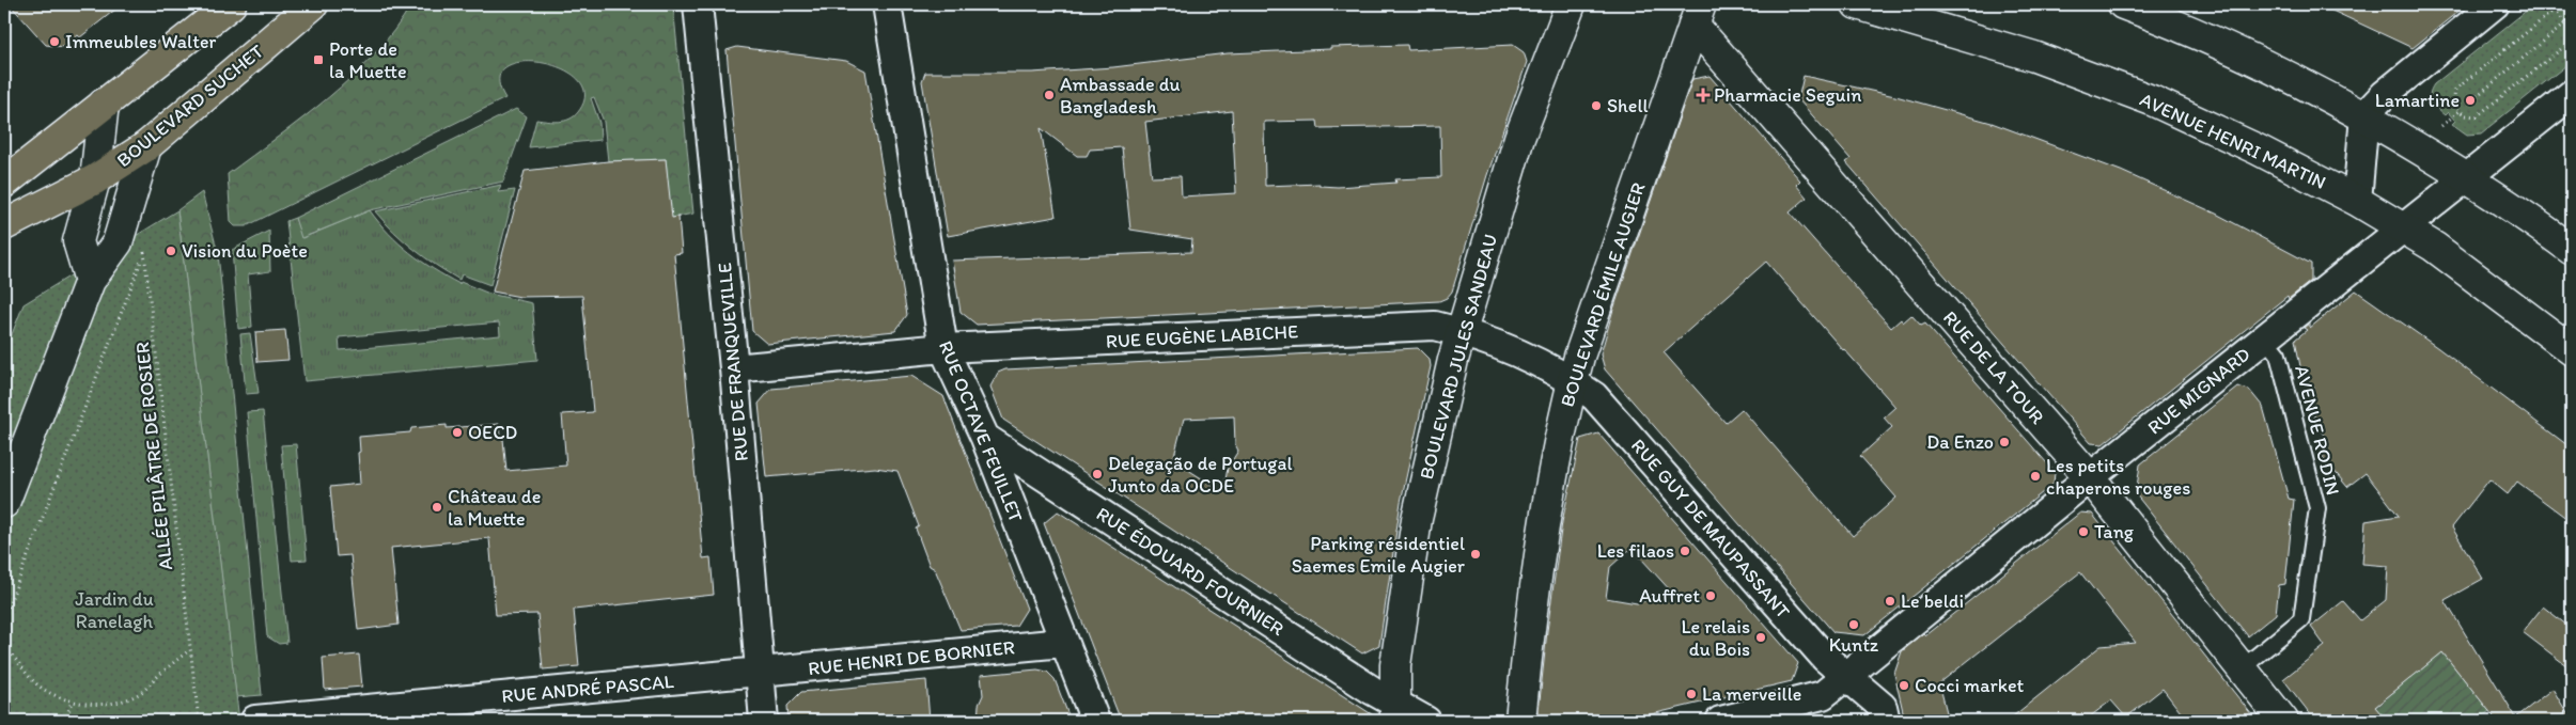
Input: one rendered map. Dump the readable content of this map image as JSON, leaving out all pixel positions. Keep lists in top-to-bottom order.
{
  "streets": {
    "main road": ["BOULEVARD SUCHET"],
    "street": [
      "AVENUE HENRI MARTIN",
      "BOULEVARD ÉMILE AUGIER",
      "RUE EUGÈNE LABICHE",
      "BOULEVARD JULES SANDEAU",
      "RUE DE FRANQUEVILLE",
      "RUE DE LA TOUR",
      "RUE MIGNARD",
      "RUE OCTAVE FEUILLET",
      "RUE GUY DE MAUPASSANT",
      "RUE ÉDOUARD FOURNIER",
      "RUE HENRI DE BORNIER",
      "RUE ANDRÉ PASCAL"
    ],
    "lane": ["AVENUE RODIN"],
    "path": ["ALLÉE PILÂTRE DE ROSIER"]
  },
  "crossings": [
    ["AVENUE HENRI MARTIN", "RUE MIGNARD"],
    ["BOULEVARD ÉMILE AUGIER", "RUE EUGÈNE LABICHE"],
    ["BOULEVARD ÉMILE AUGIER", "RUE DE LA TOUR"],
    ["BOULEVARD ÉMILE AUGIER", "RUE GUY DE MAUPASSANT"],
    ["RUE EUGÈNE LABICHE", "BOULEVARD JULES SANDEAU"],
    ["RUE EUGÈNE LABICHE", "RUE DE FRANQUEVILLE"],
    ["RUE EUGÈNE LABICHE", "RUE OCTAVE FEUILLET"],
    ["RUE EUGÈNE LABICHE", "RUE GUY DE MAUPASSANT"],
    ["BOULEVARD JULES SANDEAU", "RUE ÉDOUARD FOURNIER"],
    ["RUE DE FRANQUEVILLE", "RUE HENRI DE BORNIER"],
    ["RUE DE FRANQUEVILLE", "RUE ANDRÉ PASCAL"],
    ["RUE DE LA TOUR", "RUE MIGNARD"],
    ["RUE DE LA TOUR", "AVENUE RODIN"],
    ["RUE MIGNARD", "AVENUE RODIN"],
    ["RUE MIGNARD", "RUE GUY DE MAUPASSANT"],
    ["RUE OCTAVE FEUILLET", "RUE ÉDOUARD FOURNIER"],
    ["RUE OCTAVE FEUILLET", "RUE HENRI DE BORNIER"],
    ["RUE HENRI DE BORNIER", "RUE ANDRÉ PASCAL"]
  ],
  "parks": ["Jardin du Ranelagh"],
  "places": {
    "other": [
      "Immeubles Walter",
      "Ambassade du Bangladesh",
      "Lamartine",
      "Shell",
      "Vision du Poète",
      "OECD",
      "Da Enzo",
      "Delegação de Portugal Junto da OCDE",
      "Les petits chaperons rouges",
      "Château de la Muette",
      "Tang",
      "Les filaos",
      "Parking résidentiel Saemes Emile Augier",
      "Auffret",
      "Le beldi",
      "Kuntz",
      "Le relais du Bois",
      "Cocci market",
      "La merveille"
    ],
    "transit": ["Porte de la Muette"],
    "health": ["Pharmacie Seguin"]
  }
}
